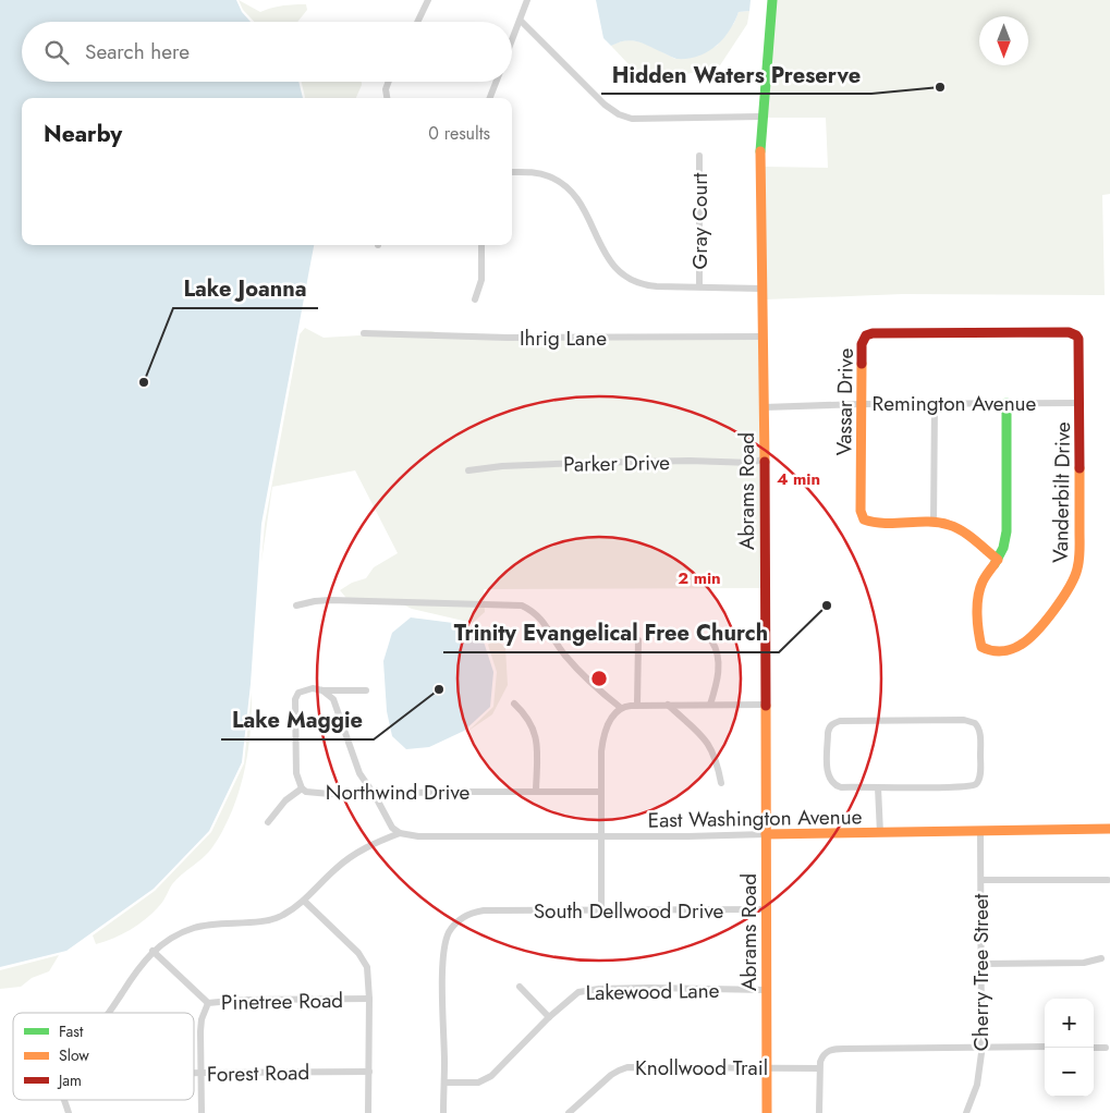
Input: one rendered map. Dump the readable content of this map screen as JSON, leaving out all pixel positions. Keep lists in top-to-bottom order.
{
  "streets": {
    "street": [
      "Gray Court",
      "Ihrig Lane",
      "Vassar Drive",
      "Remington Avenue",
      "Parker Drive",
      "Abrams Road",
      "Vanderbilt Drive",
      "Northwind Drive",
      "East Washington Avenue",
      "South Dellwood Drive",
      "Cherry Tree Street",
      "Lakewood Lane",
      "Pinetree Road",
      "Knollwood Trail",
      "Forest Road"
    ]
  },
  "crossings": [
    ["Ihrig Lane", "Abrams Road"],
    ["Vassar Drive", "Remington Avenue"],
    ["Vassar Drive", "Vanderbilt Drive"],
    ["Remington Avenue", "Abrams Road"],
    ["Remington Avenue", "Vanderbilt Drive"],
    ["Parker Drive", "Abrams Road"],
    ["Abrams Road", "East Washington Avenue"],
    ["Abrams Road", "South Dellwood Drive"],
    ["Abrams Road", "Lakewood Lane"],
    ["Abrams Road", "Knollwood Trail"],
    ["East Washington Avenue", "Cherry Tree Street"],
    ["South Dellwood Drive", "Lakewood Lane"],
    ["Pinetree Road", "Forest Road"]
  ],
  "places": [
    "Hidden Waters Preserve",
    "Lake Joanna",
    "Trinity Evangelical Free Church",
    "Lake Maggie"
  ],
  "legend": ["Fast", "Slow", "Jam"],
  "north": "bottom",
  "page": {
    "search": "Search here",
    "heading": ["Nearby", "0 results"],
    "map_buttons": ["+", "−"]
  },
  "rings": ["4 min", "2 min"]
}
